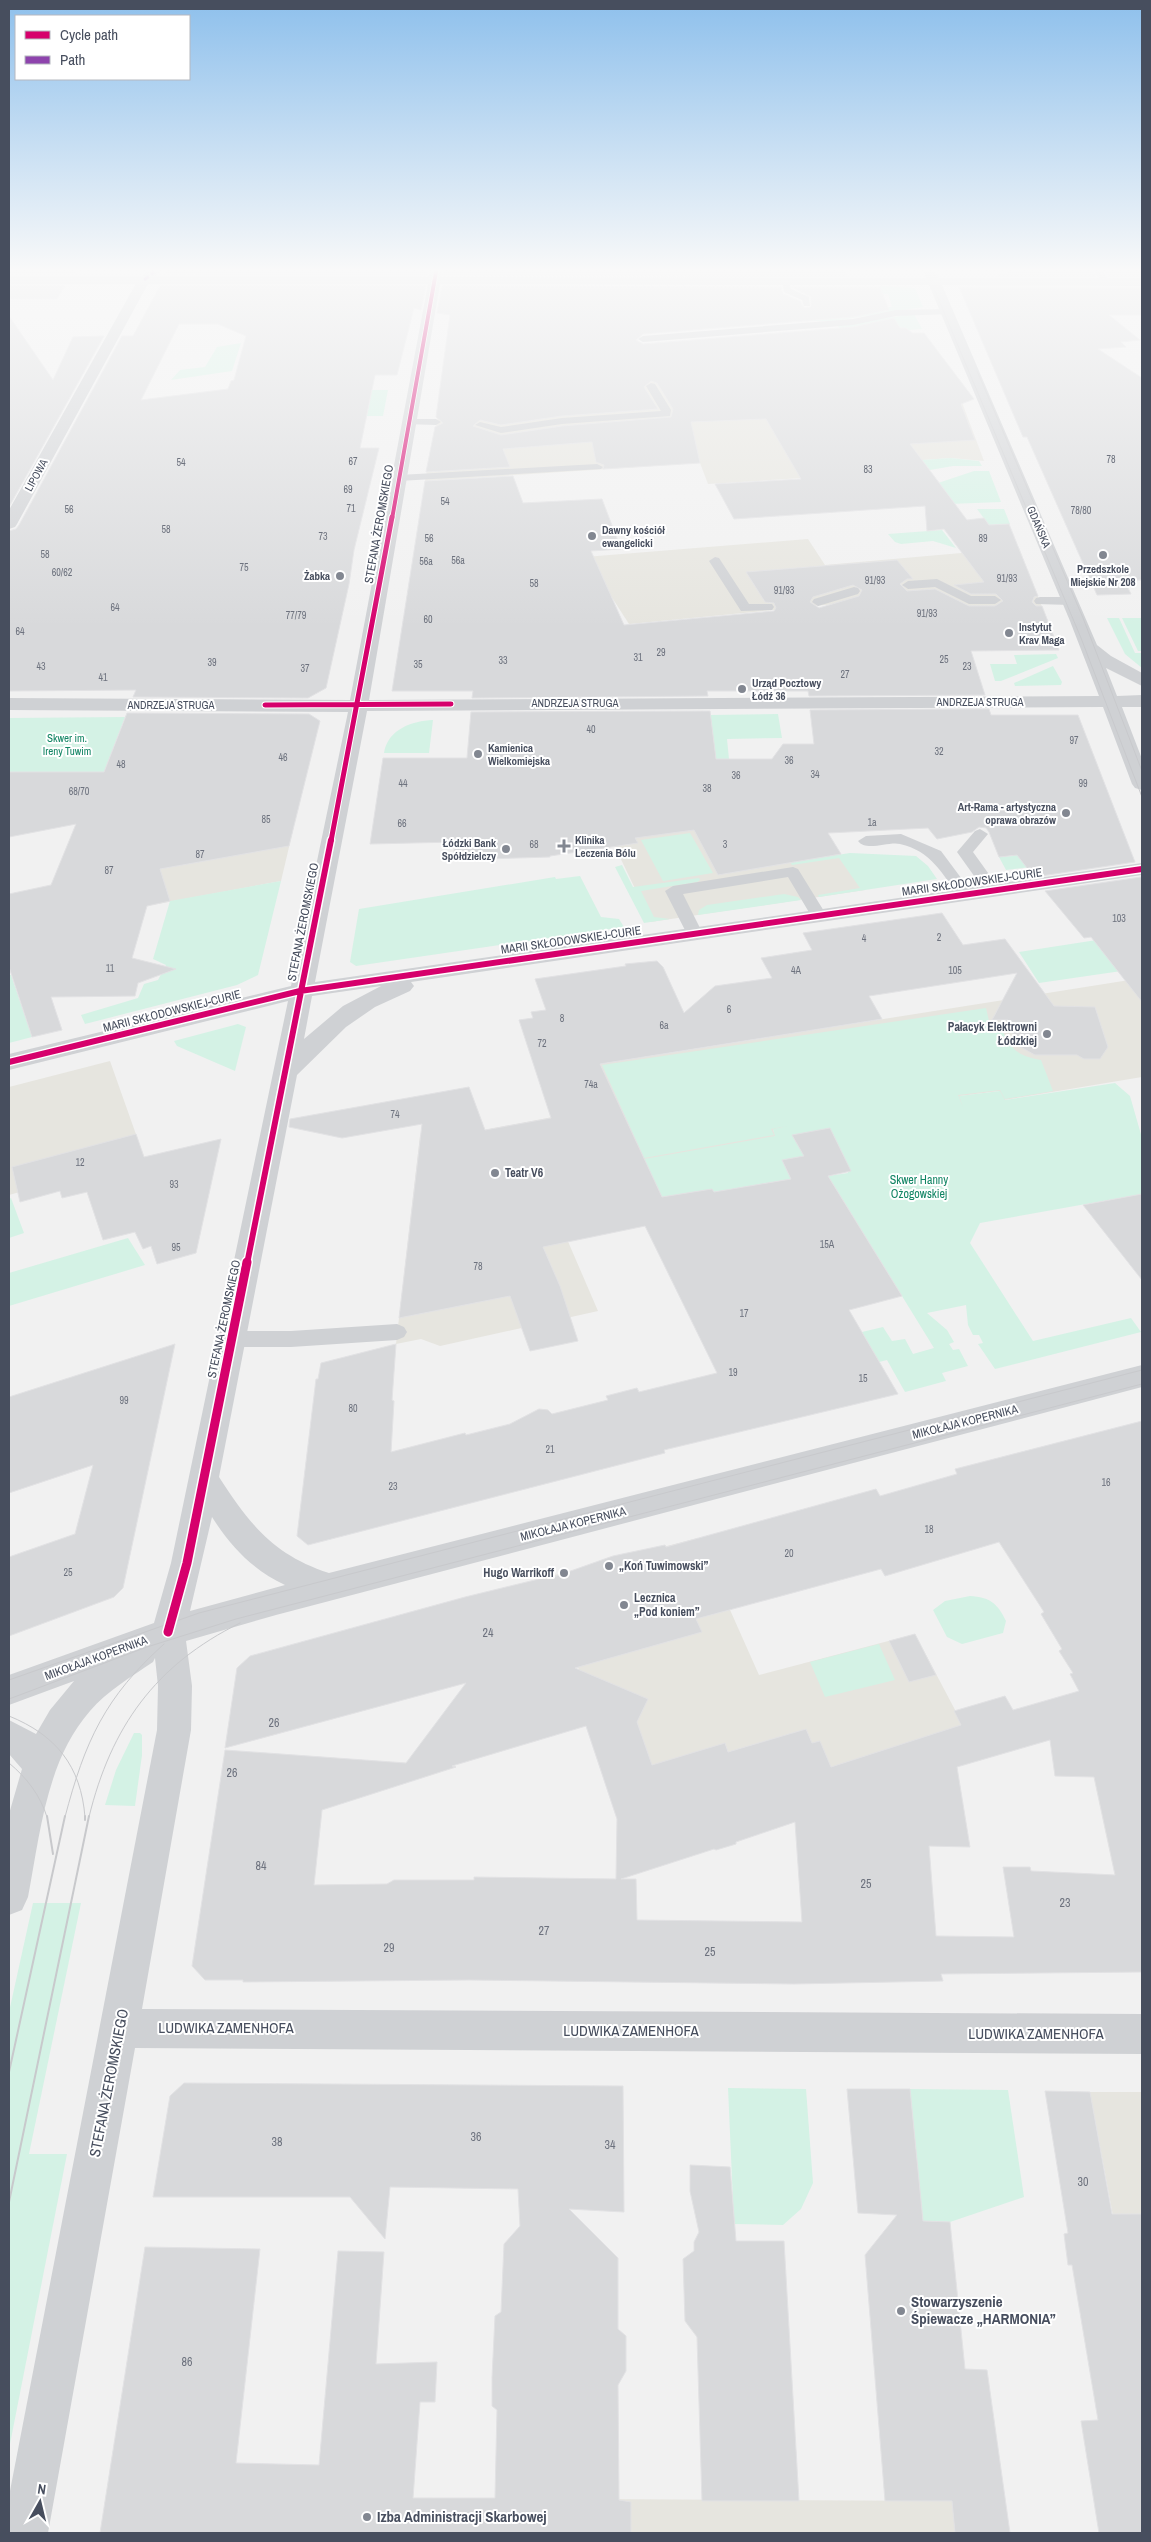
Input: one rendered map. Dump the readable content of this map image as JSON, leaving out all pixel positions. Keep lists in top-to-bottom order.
{
  "streets": {
    "street": [
      "LIPOWA",
      "STEFANA ŻEROMSKIEGO",
      "GDAŃSKA",
      "ANDRZEJA STRUGA",
      "MARII SKŁODOWSKIEJ-CURIE",
      "MIKOŁAJA KOPERNIKA",
      "LUDWIKA ZAMENHOFA"
    ]
  },
  "crossings": [
    ["STEFANA ŻEROMSKIEGO", "ANDRZEJA STRUGA"],
    ["STEFANA ŻEROMSKIEGO", "MARII SKŁODOWSKIEJ-CURIE"],
    ["STEFANA ŻEROMSKIEGO", "MIKOŁAJA KOPERNIKA"],
    ["STEFANA ŻEROMSKIEGO", "LUDWIKA ZAMENHOFA"],
    ["GDAŃSKA", "ANDRZEJA STRUGA"]
  ],
  "parks": ["Skwer im. Ireny Tuwim", "Skwer Hanny Ożogowskiej"],
  "places": {
    "other": [
      "Dawny kościół ewangelicki",
      "Przedszkole Miejskie Nr 208",
      "Żabka",
      "Instytut Krav Maga",
      "Urząd Pocztowy Łódź 36",
      "Kamienica Wielkomiejska",
      "Art-Rama - artystyczna oprawa obrazów",
      "Łódzki Bank Spółdzielczy",
      "Pałacyk Elektrowni Łódzkiej",
      "Teatr V6",
      "„Koń Tuwimowski”",
      "Hugo Warrikoff",
      "Lecznica „Pod koniem”",
      "Stowarzyszenie Śpiewacze „HARMONIA”",
      "Izba Administracji Skarbowej"
    ],
    "health": ["Klinika Leczenia Bólu"]
  },
  "house_numbers": [
    "78",
    "67",
    "54",
    "83",
    "69",
    "54",
    "71",
    "56",
    "78/80",
    "58",
    "73",
    "56",
    "89",
    "58",
    "56a",
    "56a",
    "75",
    "60/62",
    "91/93",
    "91/93",
    "58",
    "91/93",
    "64",
    "91/93",
    "77/79",
    "60",
    "64",
    "29",
    "31",
    "25",
    "33",
    "39",
    "35",
    "43",
    "23",
    "37",
    "27",
    "41",
    "40",
    "97",
    "32",
    "46",
    "36",
    "48",
    "34",
    "36",
    "44",
    "99",
    "38",
    "68/70",
    "85",
    "1a",
    "66",
    "68",
    "3",
    "87",
    "87",
    "103",
    "2",
    "4",
    "11",
    "4A",
    "105",
    "6",
    "8",
    "6a",
    "72",
    "74a",
    "74",
    "12",
    "93",
    "15A",
    "95",
    "78",
    "17",
    "19",
    "15",
    "99",
    "80",
    "21",
    "16",
    "23",
    "18",
    "20",
    "25",
    "24",
    "26",
    "26",
    "84",
    "25",
    "23",
    "27",
    "29",
    "25",
    "36",
    "38",
    "34",
    "30",
    "86"
  ],
  "legend": ["Cycle path", "Path"],
  "north": "top"
}
